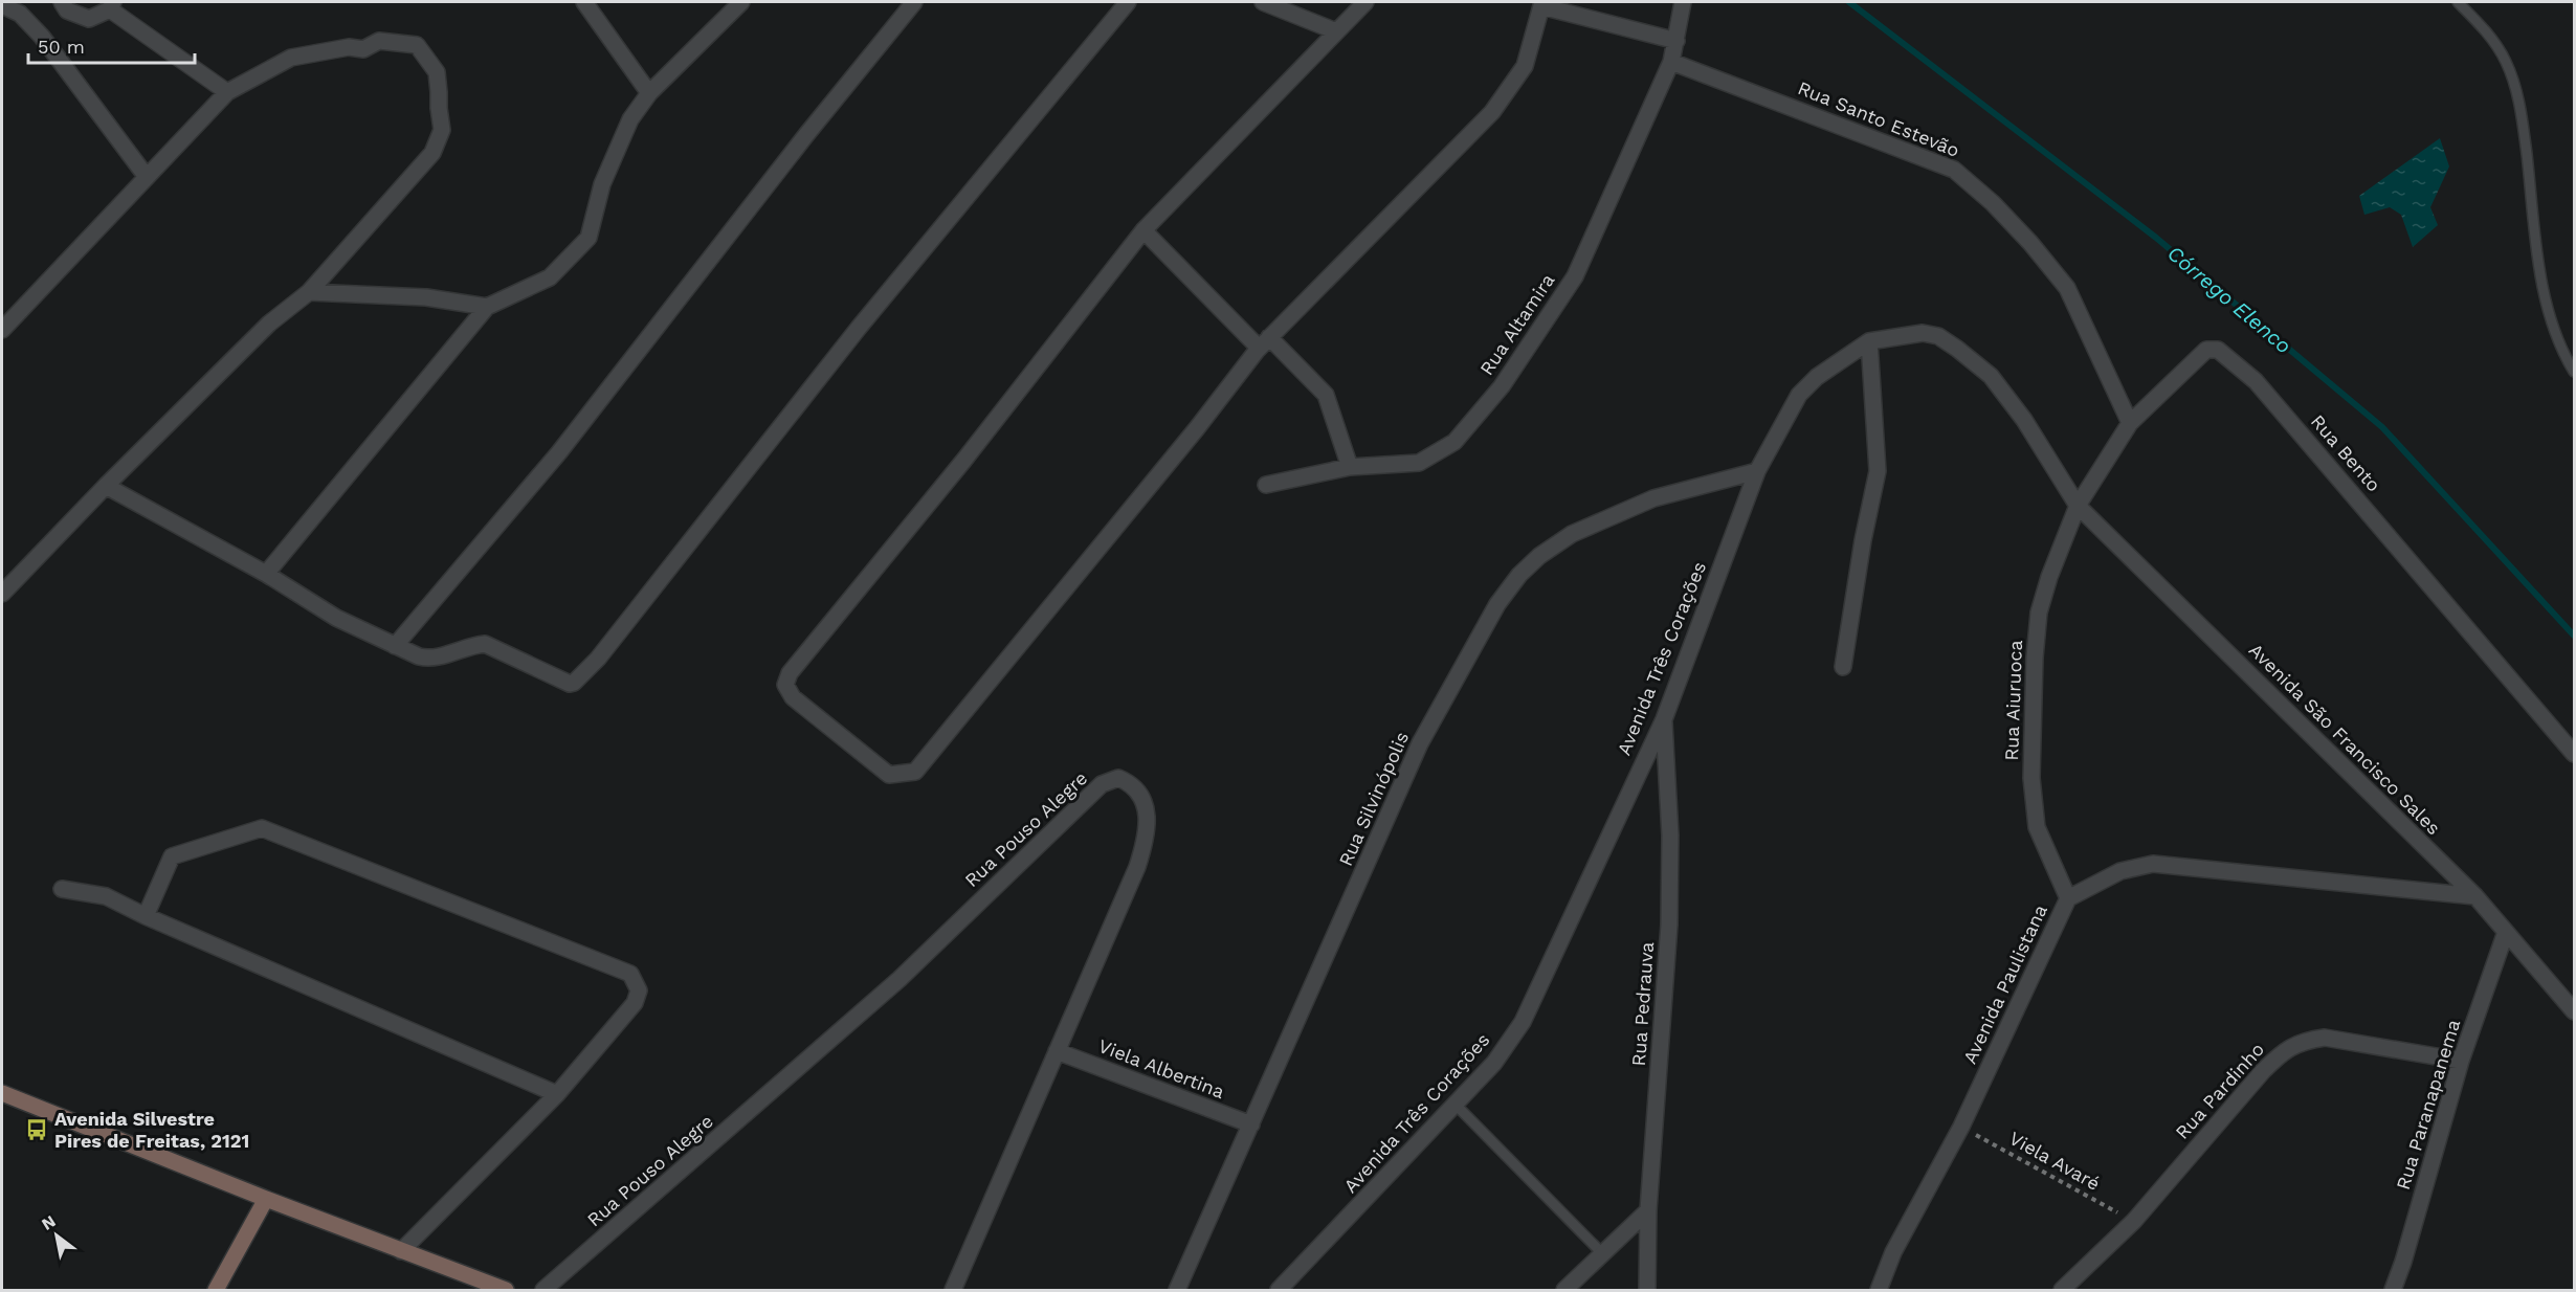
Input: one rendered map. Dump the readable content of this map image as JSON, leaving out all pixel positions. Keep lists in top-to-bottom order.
{
  "streets": {
    "street": [
      "Rua Santo Estevão",
      "Rua Altamira",
      "Rua Bento",
      "Avenida Três Corações",
      "Rua Aiuruoca",
      "Avenida São Francisco Sales",
      "Rua Silvinópolis",
      "Rua Pouso Alegre",
      "Avenida Paulistana",
      "Rua Pedrauva",
      "Viela Albertina",
      "Rua Pardinho",
      "Rua Paranapanema"
    ],
    "path": ["Viela Avaré"]
  },
  "crossings": [
    ["Rua Santo Estevão", "Rua Altamira"],
    ["Rua Santo Estevão", "Rua Bento"],
    ["Rua Bento", "Avenida Três Corações"],
    ["Rua Bento", "Rua Aiuruoca"],
    ["Rua Bento", "Avenida São Francisco Sales"],
    ["Avenida Três Corações", "Rua Aiuruoca"],
    ["Avenida Três Corações", "Avenida São Francisco Sales"],
    ["Avenida Três Corações", "Rua Silvinópolis"],
    ["Avenida Três Corações", "Rua Pedrauva"],
    ["Rua Aiuruoca", "Avenida São Francisco Sales"],
    ["Rua Aiuruoca", "Avenida Paulistana"],
    ["Avenida São Francisco Sales", "Avenida Paulistana"],
    ["Avenida São Francisco Sales", "Rua Paranapanema"],
    ["Rua Silvinópolis", "Viela Albertina"],
    ["Rua Pouso Alegre", "Viela Albertina"],
    ["Avenida Paulistana", "Viela Avaré"],
    ["Rua Pardinho", "Rua Paranapanema"],
    ["Rua Pardinho", "Viela Avaré"]
  ],
  "water": ["Córrego Elenco"],
  "places": {
    "bus stop": ["Avenida Silvestre Pires de Freitas, 2121"]
  },
  "scale_bar": "50 m",
  "north": "top left"
}
